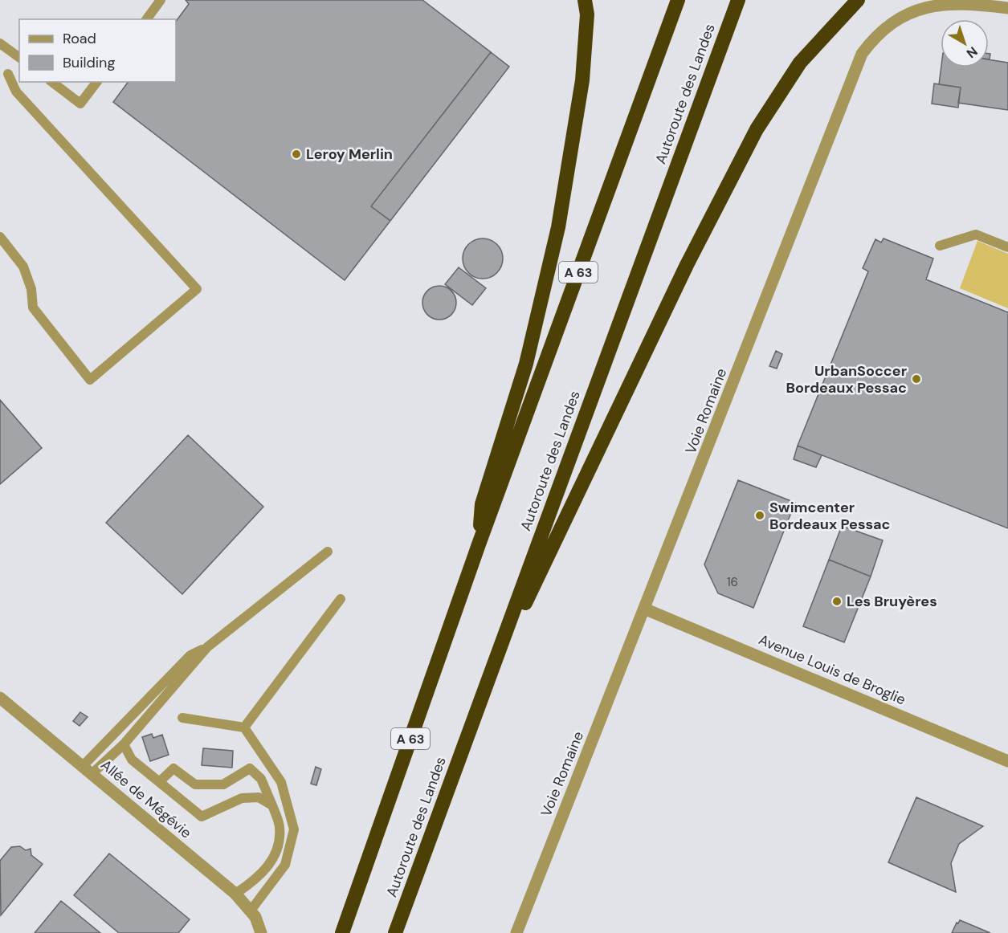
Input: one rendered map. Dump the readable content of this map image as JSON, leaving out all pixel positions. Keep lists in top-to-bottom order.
{
  "streets": {
    "highway": ["Autoroute des Landes", "A 63"],
    "street": ["Voie Romaine", "Avenue Louis de Broglie", "Allée de Mégévie"]
  },
  "crossings": [
    ["Voie Romaine", "Avenue Louis de Broglie"]
  ],
  "places": [
    "Leroy Merlin",
    "UrbanSoccer Bordeaux Pessac",
    "Swimcenter Bordeaux Pessac",
    "Les Bruyères"
  ],
  "house_numbers": ["16"],
  "legend": ["Road", "Building"],
  "north": "bottom right"
}
